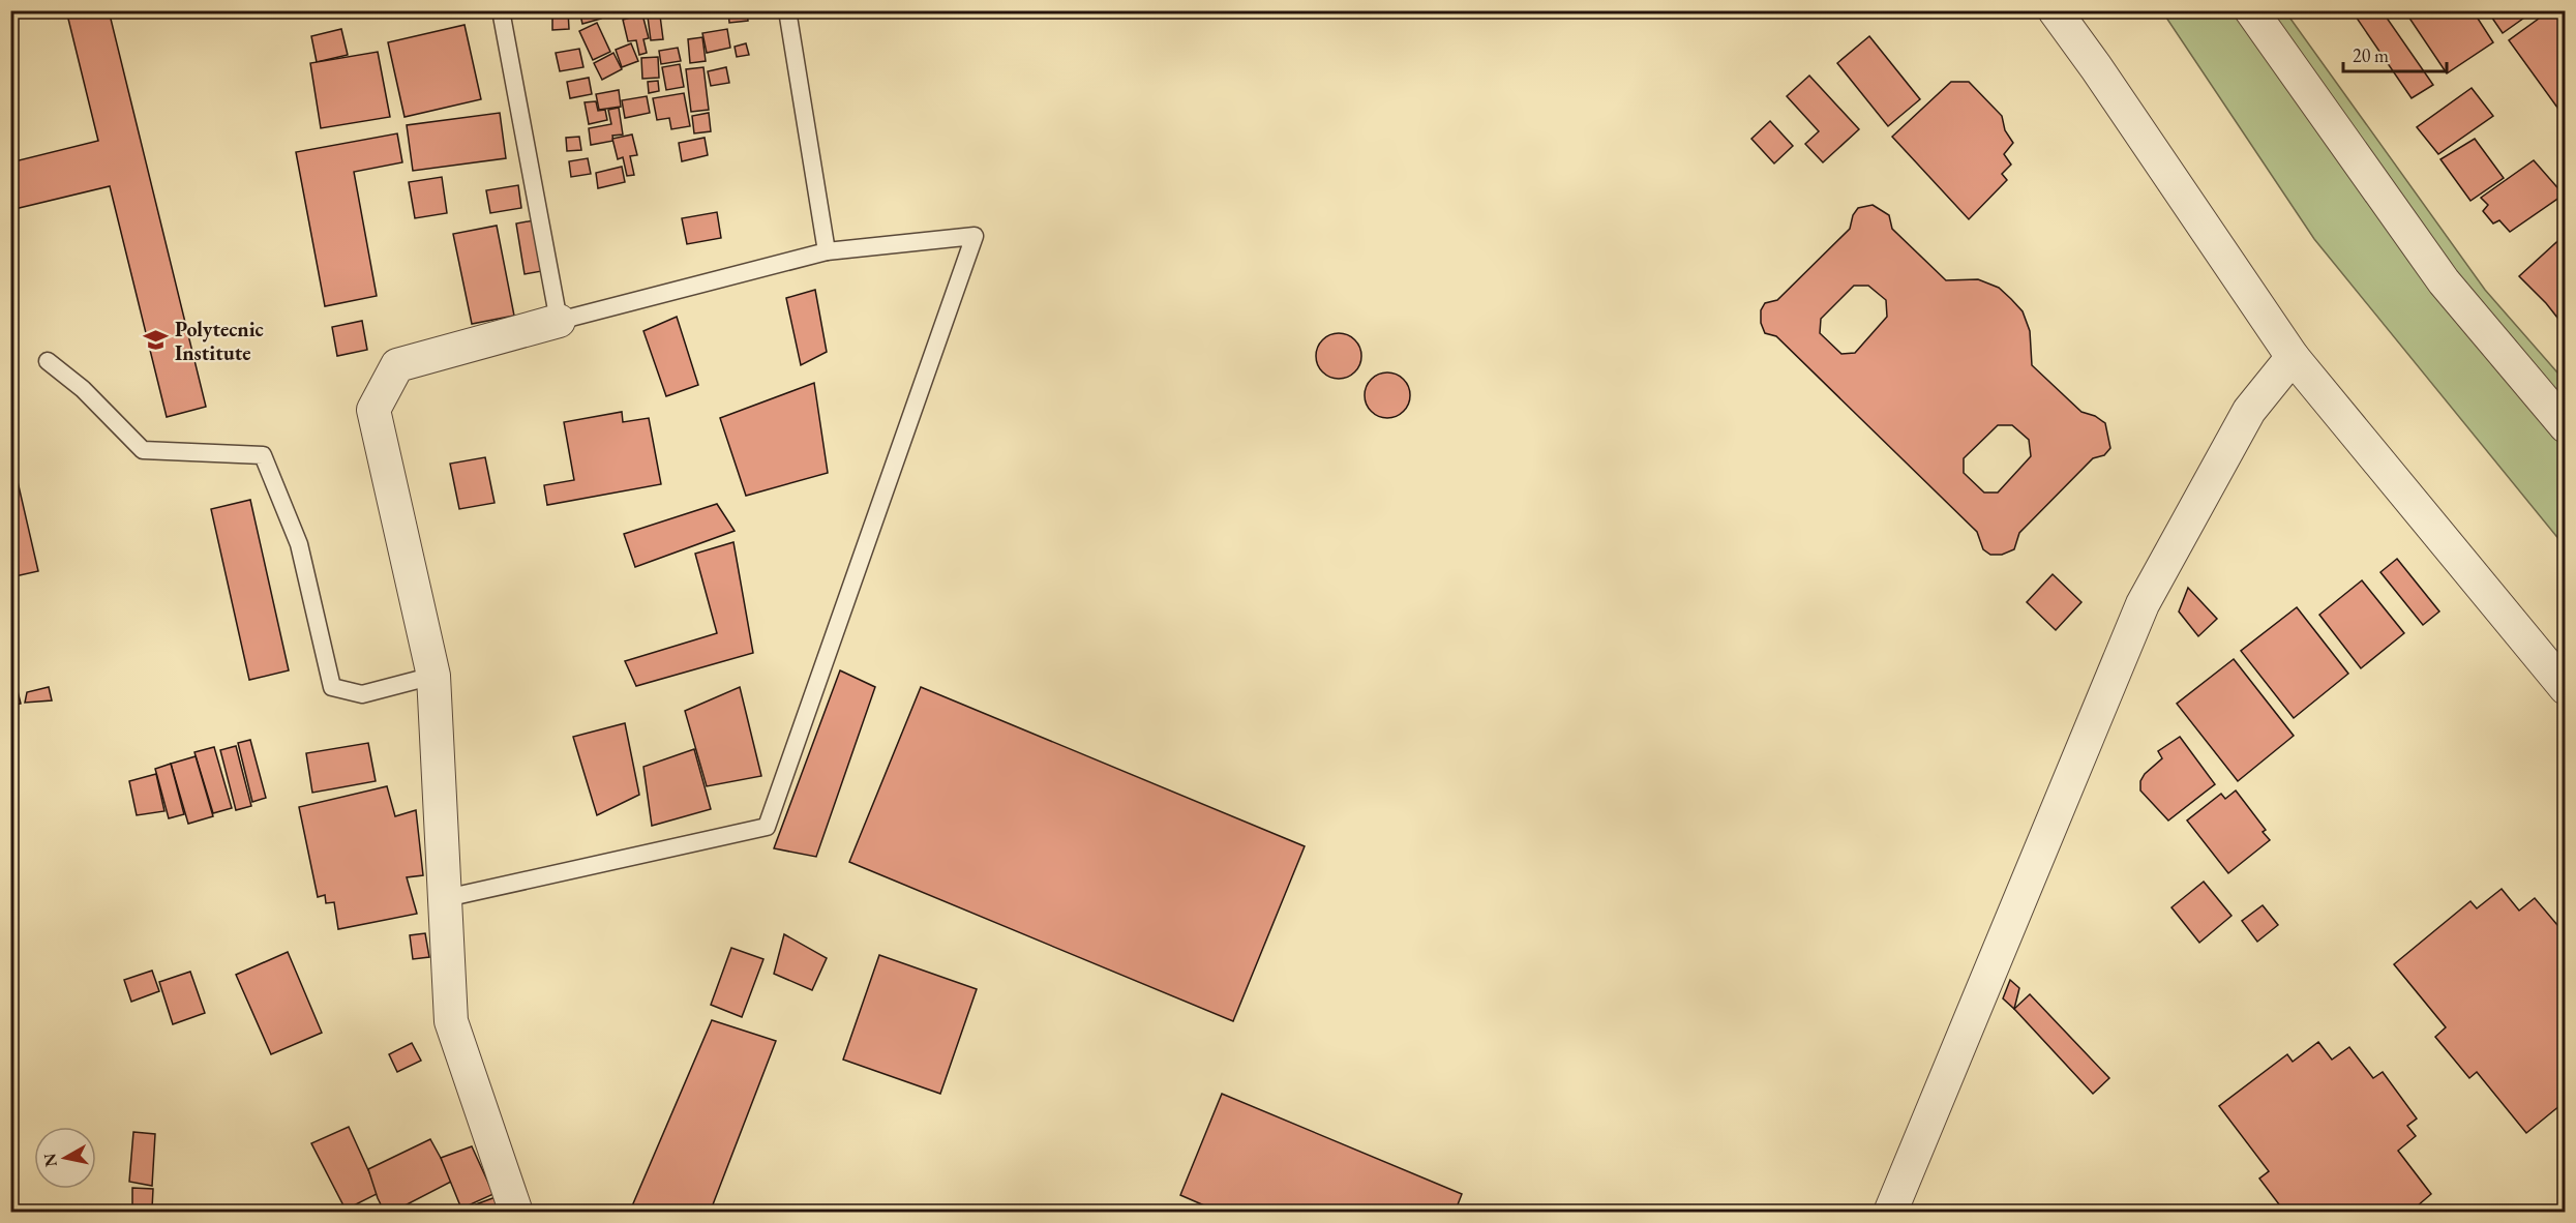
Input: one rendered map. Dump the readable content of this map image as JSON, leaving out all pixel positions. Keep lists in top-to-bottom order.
{
  "places": {
    "school or university": ["Polytecnic Institute"]
  },
  "scale_bar": "20 m",
  "north": "left"
}
